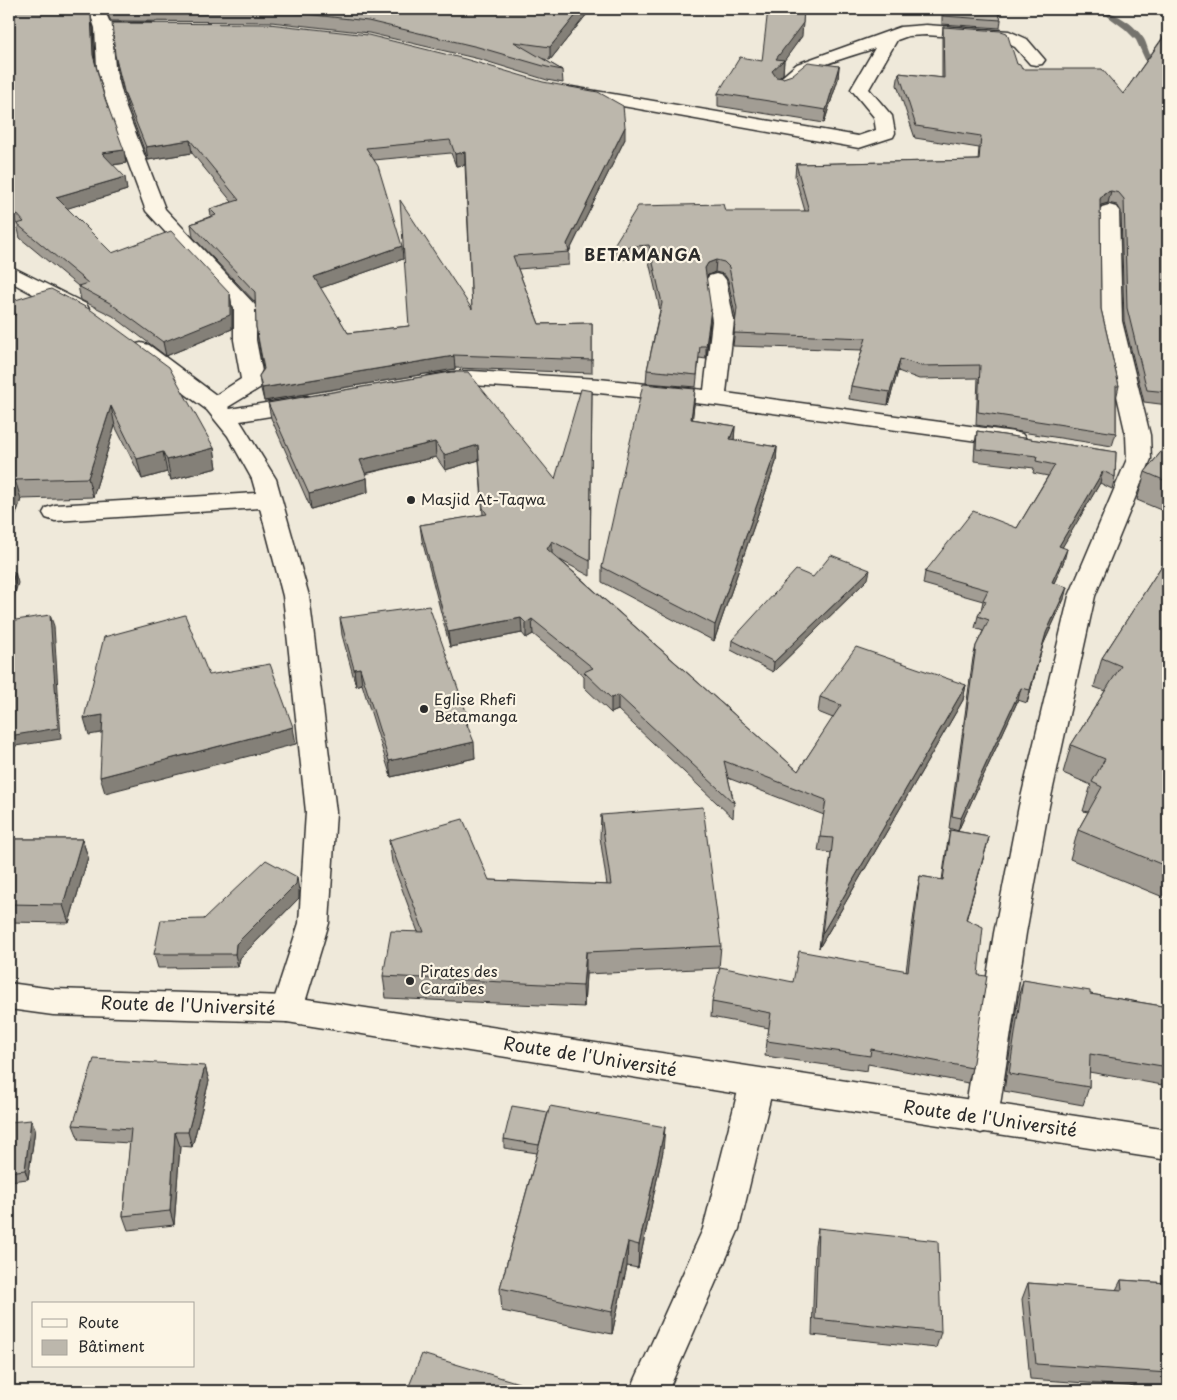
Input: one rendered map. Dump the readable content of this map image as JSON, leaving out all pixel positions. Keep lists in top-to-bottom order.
{
  "streets": {
    "street": ["Route de l'Université"]
  },
  "districts": ["BETAMANGA"],
  "places": ["Masjid At-Taqwa", "Eglise Rhefi Betamanga", "Pirates des Caraïbes"],
  "legend": ["Route", "Bâtiment"]
}
